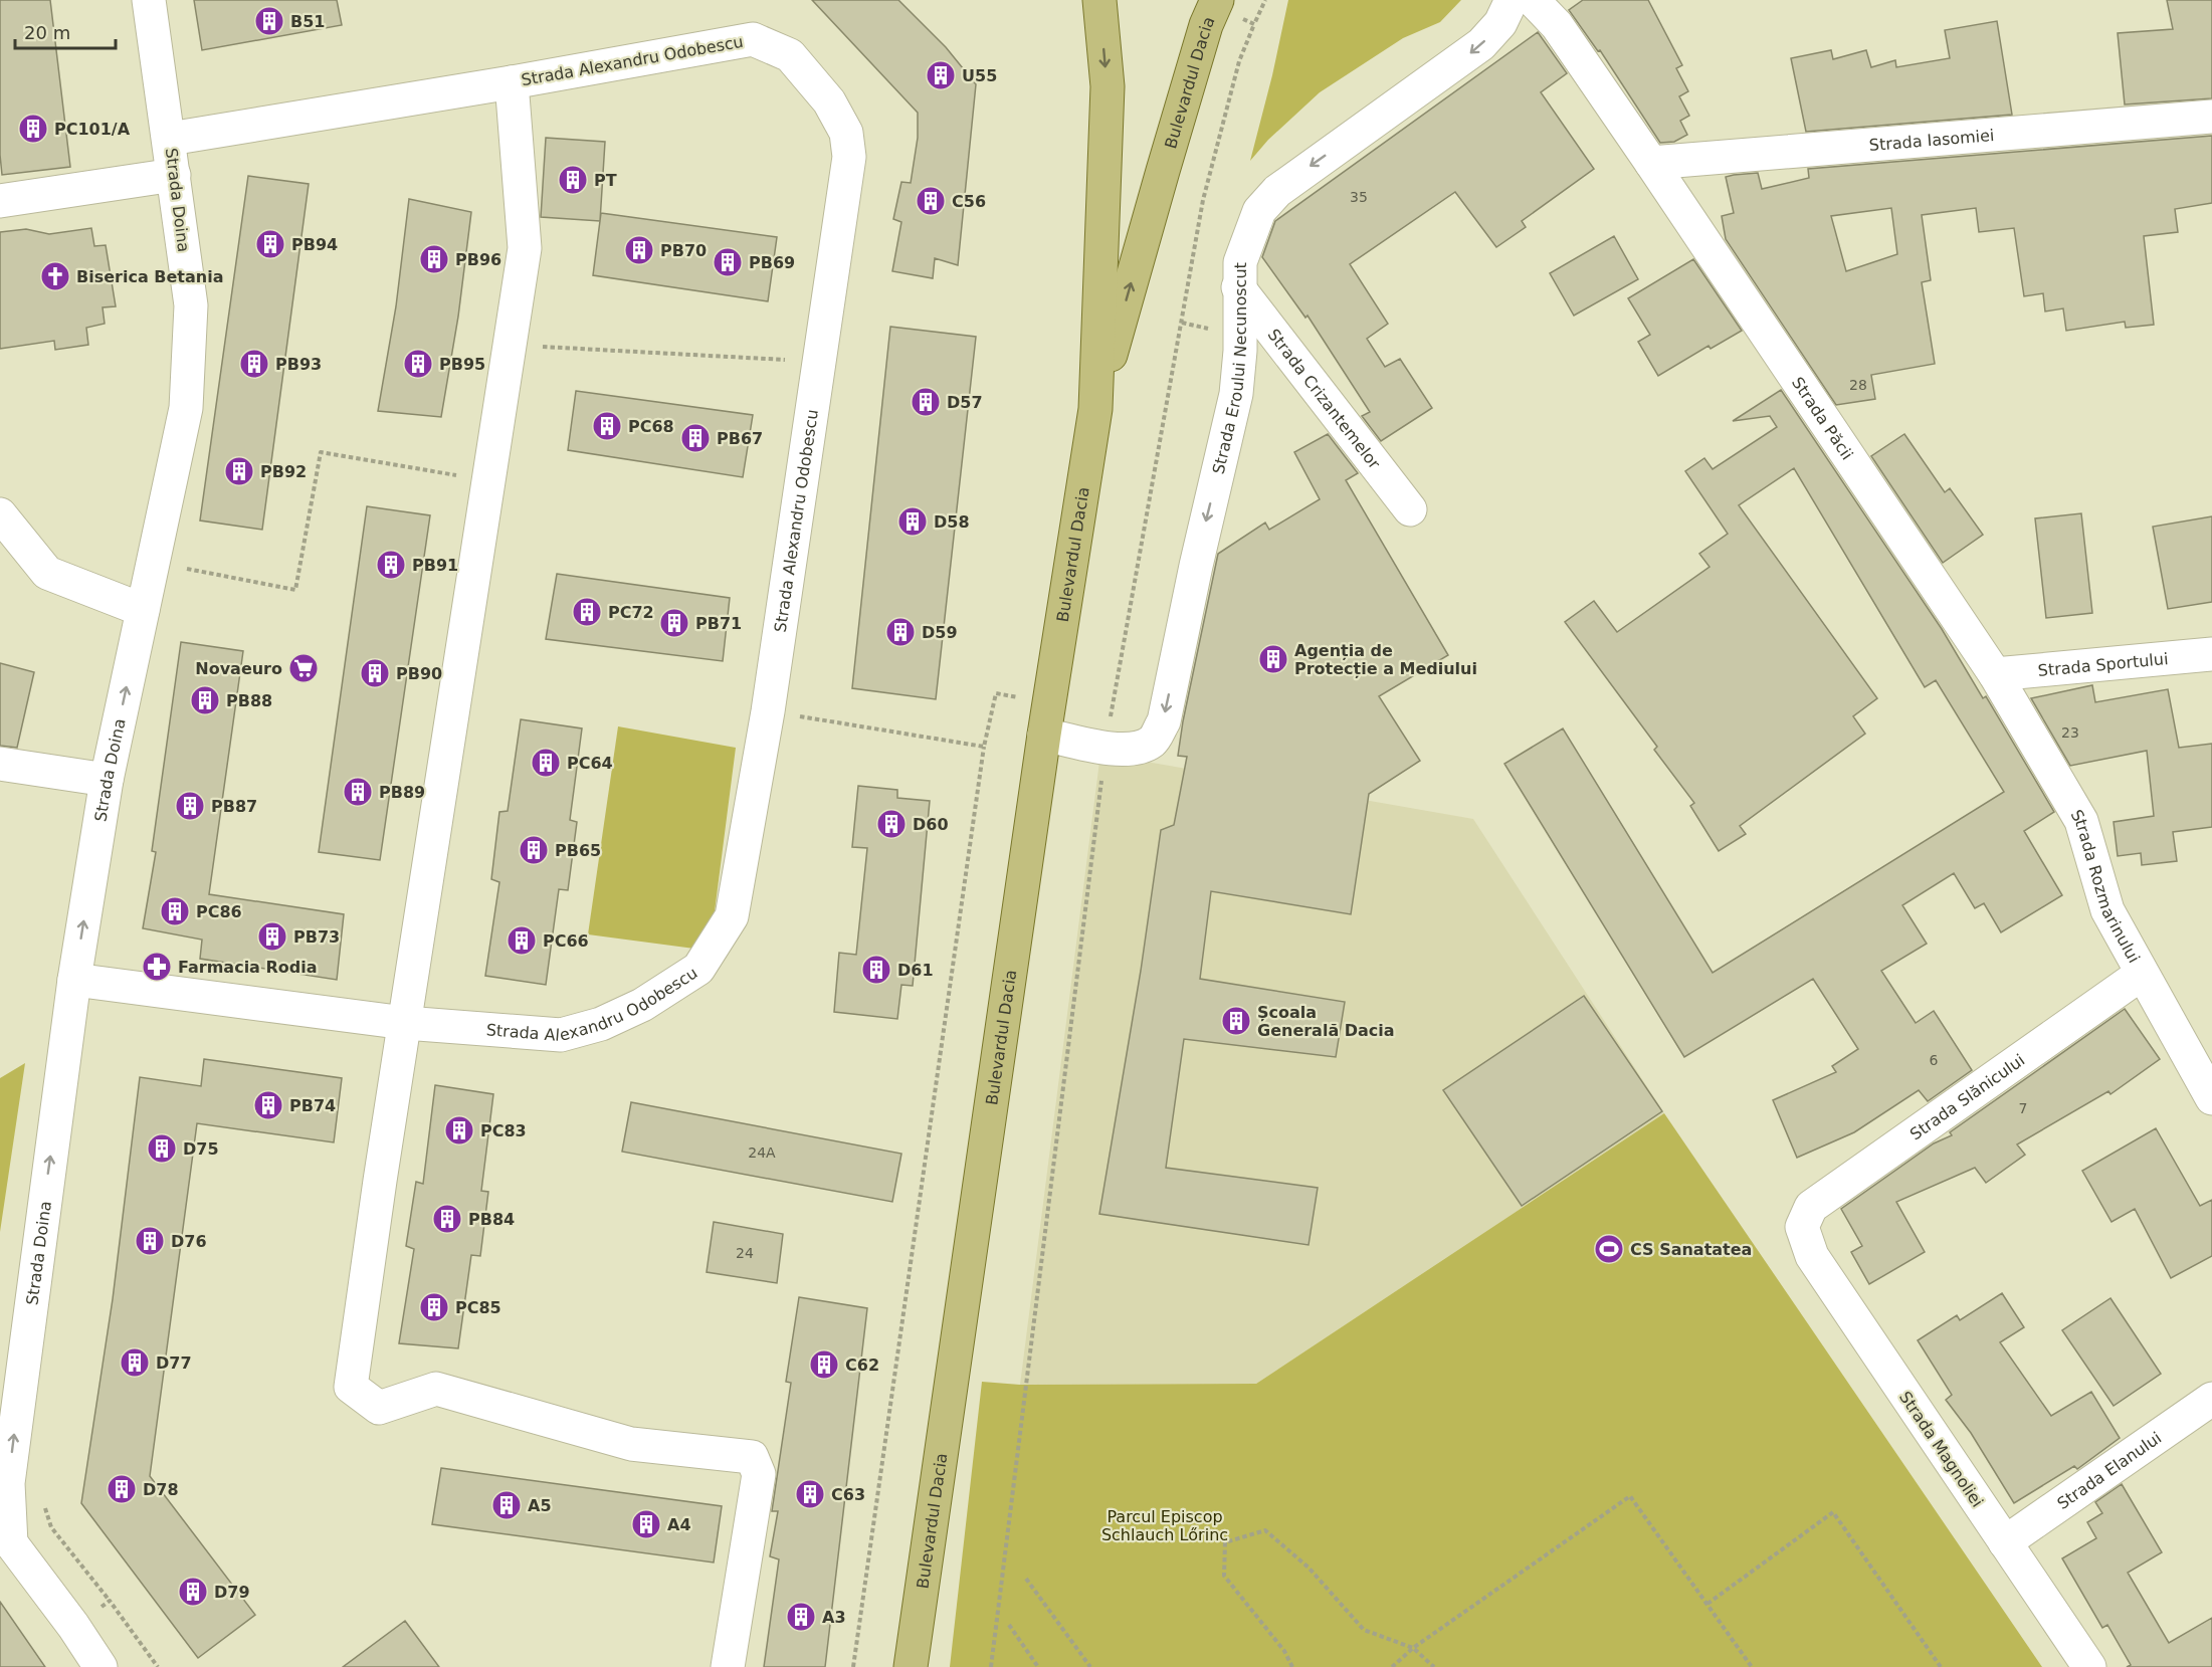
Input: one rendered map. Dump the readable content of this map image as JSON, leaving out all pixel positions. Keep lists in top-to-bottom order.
{
  "streets": {
    "main road": ["Bulevardul Dacia"],
    "street": [
      "Strada Alexandru Odobescu",
      "Strada Iasomiei",
      "Strada Doina",
      "Strada Eroului Necunoscut",
      "Strada Crizantemelor",
      "Strada Păcii",
      "Strada Sportului",
      "Strada Rozmarinului",
      "Strada Slănicului",
      "Strada Magnoliei",
      "Strada Elanului"
    ]
  },
  "crossings": [
    ["Strada Alexandru Odobescu", "Strada Doina"],
    ["Bulevardul Dacia", "Strada Eroului Necunoscut"],
    ["Strada Iasomiei", "Strada Păcii"],
    ["Strada Eroului Necunoscut", "Strada Crizantemelor"],
    ["Strada Păcii", "Strada Sportului"],
    ["Strada Păcii", "Strada Rozmarinului"],
    ["Strada Sportului", "Strada Rozmarinului"],
    ["Strada Rozmarinului", "Strada Slănicului"],
    ["Strada Slănicului", "Strada Magnoliei"],
    ["Strada Magnoliei", "Strada Elanului"]
  ],
  "one_way": ["Strada Doina", "Strada Eroului Necunoscut"],
  "parks": ["Parcul Episcop Schlauch Lőrinc"],
  "places": {
    "building": [
      "B51",
      "U55",
      "PC101/A",
      "PT",
      "C56",
      "PB94",
      "PB70",
      "PB96",
      "PB69",
      "PB93",
      "PB95",
      "D57",
      "PC68",
      "PB67",
      "PB92",
      "D58",
      "PB91",
      "PC72",
      "PB71",
      "D59",
      "Agenția de Protecție a Mediului",
      "PB90",
      "PB88",
      "PC64",
      "PB89",
      "PB87",
      "D60",
      "PB65",
      "PC86",
      "PB73",
      "PC66",
      "D61",
      "Școala Generală Dacia",
      "PB74",
      "PC83",
      "D75",
      "PB84",
      "D76",
      "PC85",
      "D77",
      "C62",
      "D78",
      "C63",
      "A5",
      "A4",
      "D79",
      "A3"
    ],
    "church": ["Biserica Betania"],
    "supermarket": ["Novaeuro"],
    "pharmacy": ["Farmacia Rodia"],
    "sports": ["CS Sanatatea"]
  },
  "house_numbers": [
    "35",
    "28",
    "23",
    "6",
    "7",
    "24A",
    "24"
  ],
  "scale_bar": "20 m"
}
